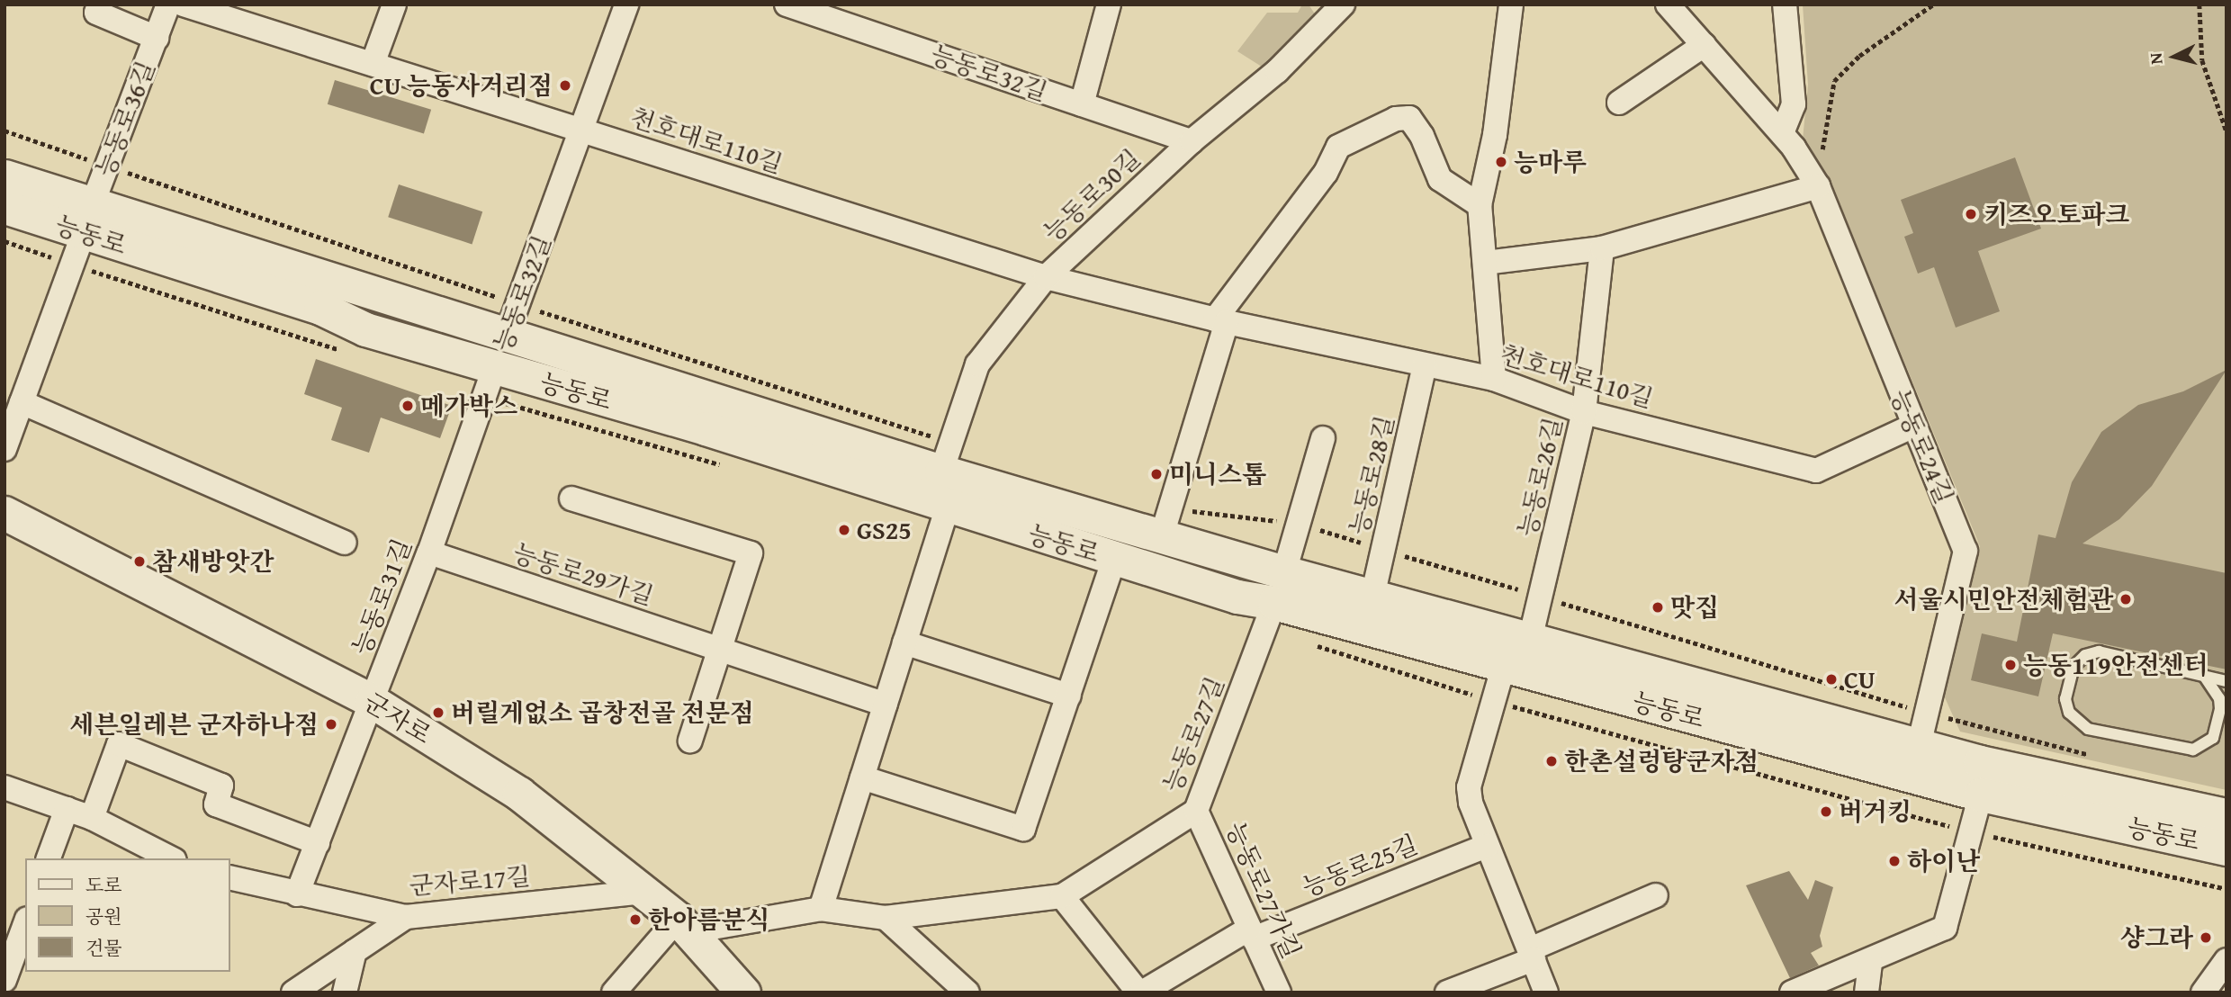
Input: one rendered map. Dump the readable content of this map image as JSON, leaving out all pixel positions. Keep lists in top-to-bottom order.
{
  "streets": {
    "main road": ["능동로32길", "능동로", "군자로"],
    "street": [
      "능동로36길",
      "천호대로110길",
      "능동로30길",
      "능동로24길",
      "능동로28길",
      "능동로26길",
      "능동로29가길",
      "능동로31길",
      "능동로27길",
      "능동로25길",
      "군자로17길",
      "능동로27가길"
    ]
  },
  "crossings": [
    ["능동로32길", "천호대로110길"],
    ["능동로32길", "능동로30길"],
    ["능동로32길", "능동로"],
    ["능동로32길", "능동로31길"],
    ["능동로36길", "능동로"],
    ["천호대로110길", "능동로30길"],
    ["천호대로110길", "능동로24길"],
    ["천호대로110길", "능동로28길"],
    ["천호대로110길", "능동로26길"],
    ["능동로30길", "능동로"],
    ["능동로", "능동로24길"],
    ["능동로", "능동로28길"],
    ["능동로", "능동로26길"],
    ["능동로", "능동로31길"],
    ["능동로", "능동로27길"],
    ["능동로29가길", "능동로31길"],
    ["능동로31길", "군자로"],
    ["능동로31길", "군자로17길"],
    ["군자로", "능동로27길"],
    ["군자로", "군자로17길"],
    ["능동로27길", "능동로27가길"],
    ["능동로25길", "능동로27가길"]
  ],
  "places": [
    "CU 능동사거리점",
    "능마루",
    "키즈오토파크",
    "메가박스",
    "미니스톱",
    "GS25",
    "참새방앗간",
    "서울시민안전체험관",
    "맛집",
    "능동119안전센터",
    "CU",
    "버릴게없소 곱창전골 전문점",
    "세븐일레븐 군자하나점",
    "한촌설렁탕군자점",
    "버거킹",
    "하이난",
    "한아름분식",
    "샹그라"
  ],
  "legend": ["도로", "공원", "건물"],
  "north": "left"
}
